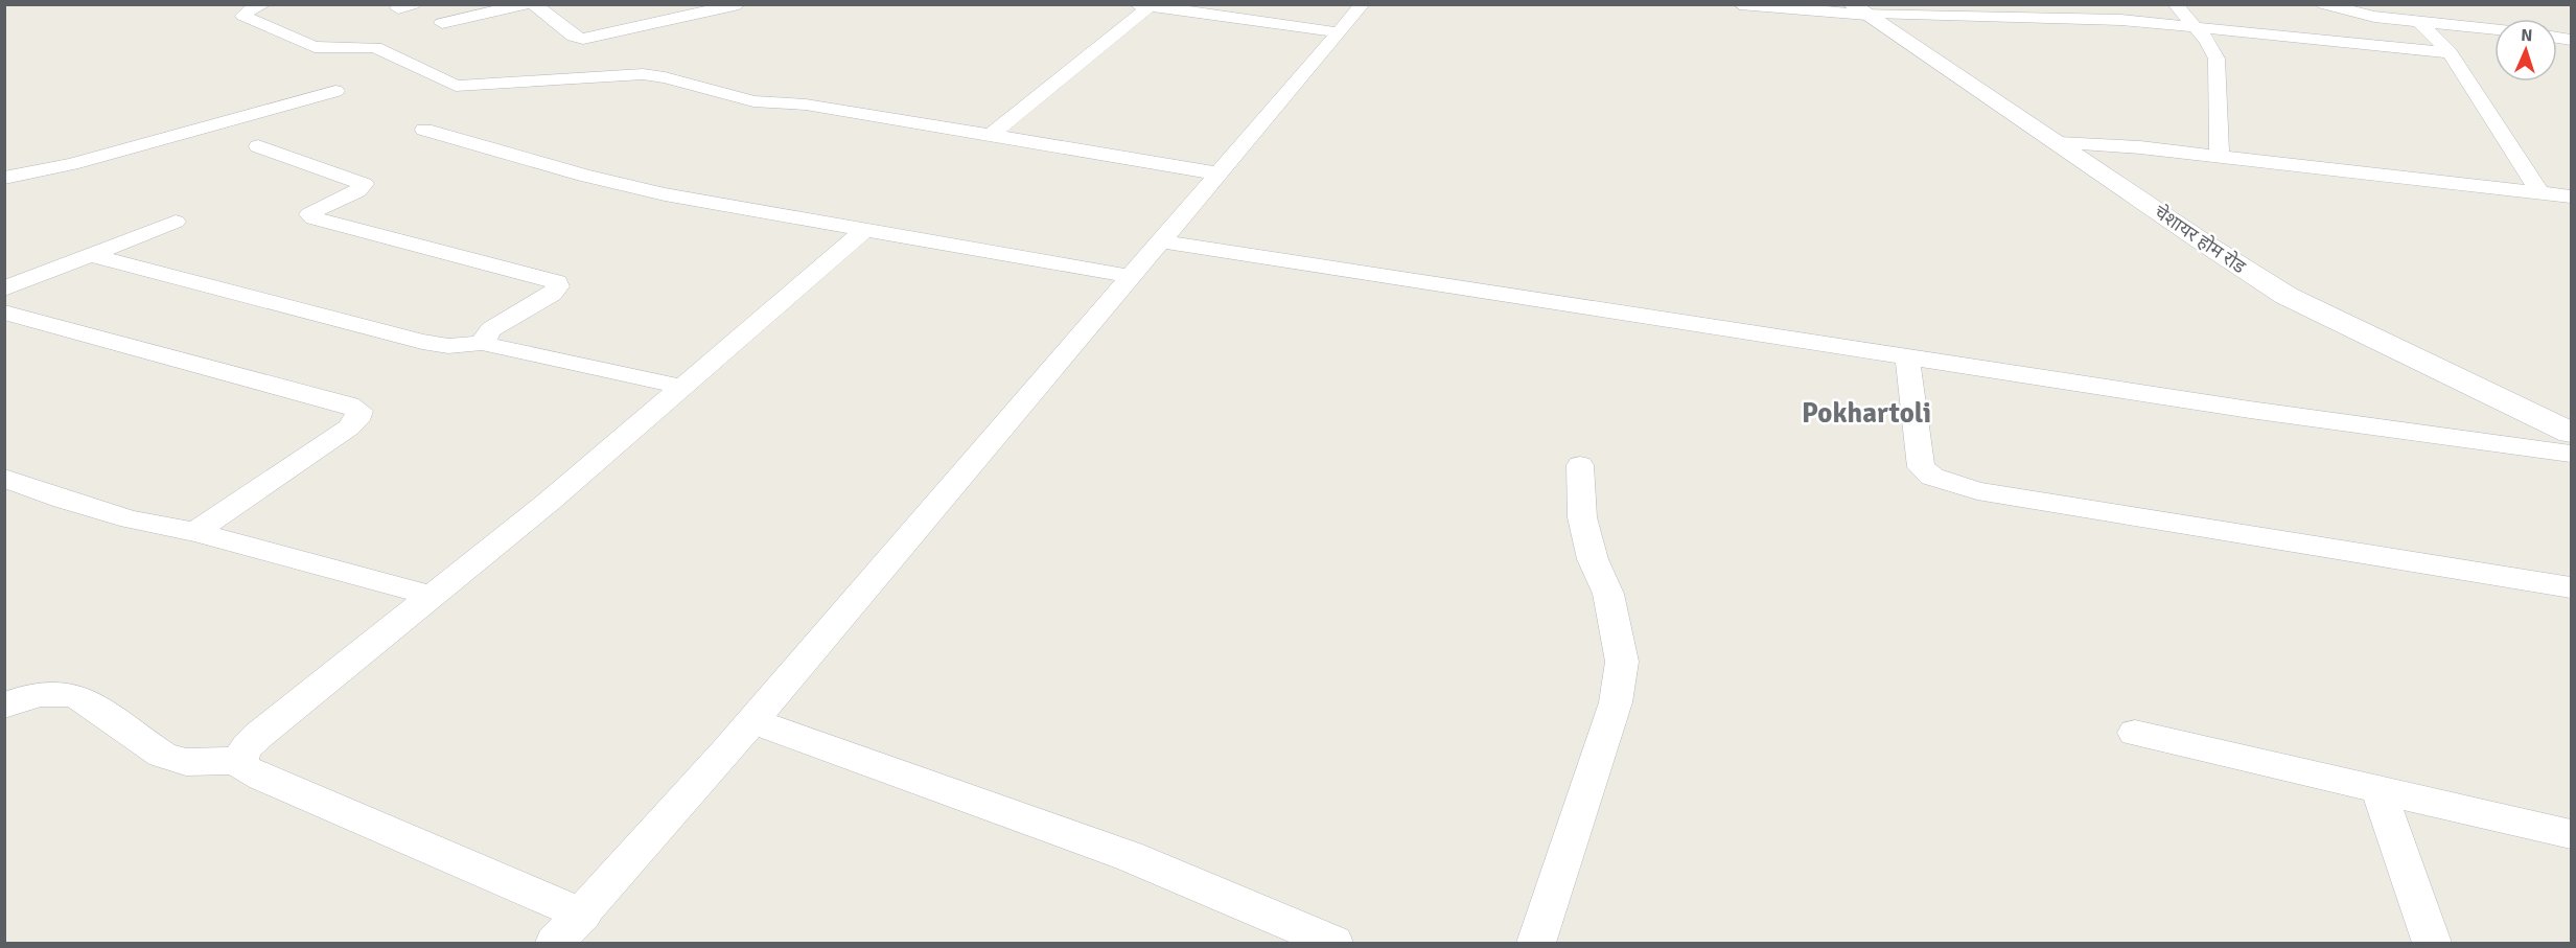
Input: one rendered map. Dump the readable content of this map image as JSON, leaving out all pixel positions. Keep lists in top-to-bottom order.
{
  "streets": {
    "street": ["चेशायर होम रोड"]
  },
  "districts": ["Pokhartoli"],
  "north": "top"
}
